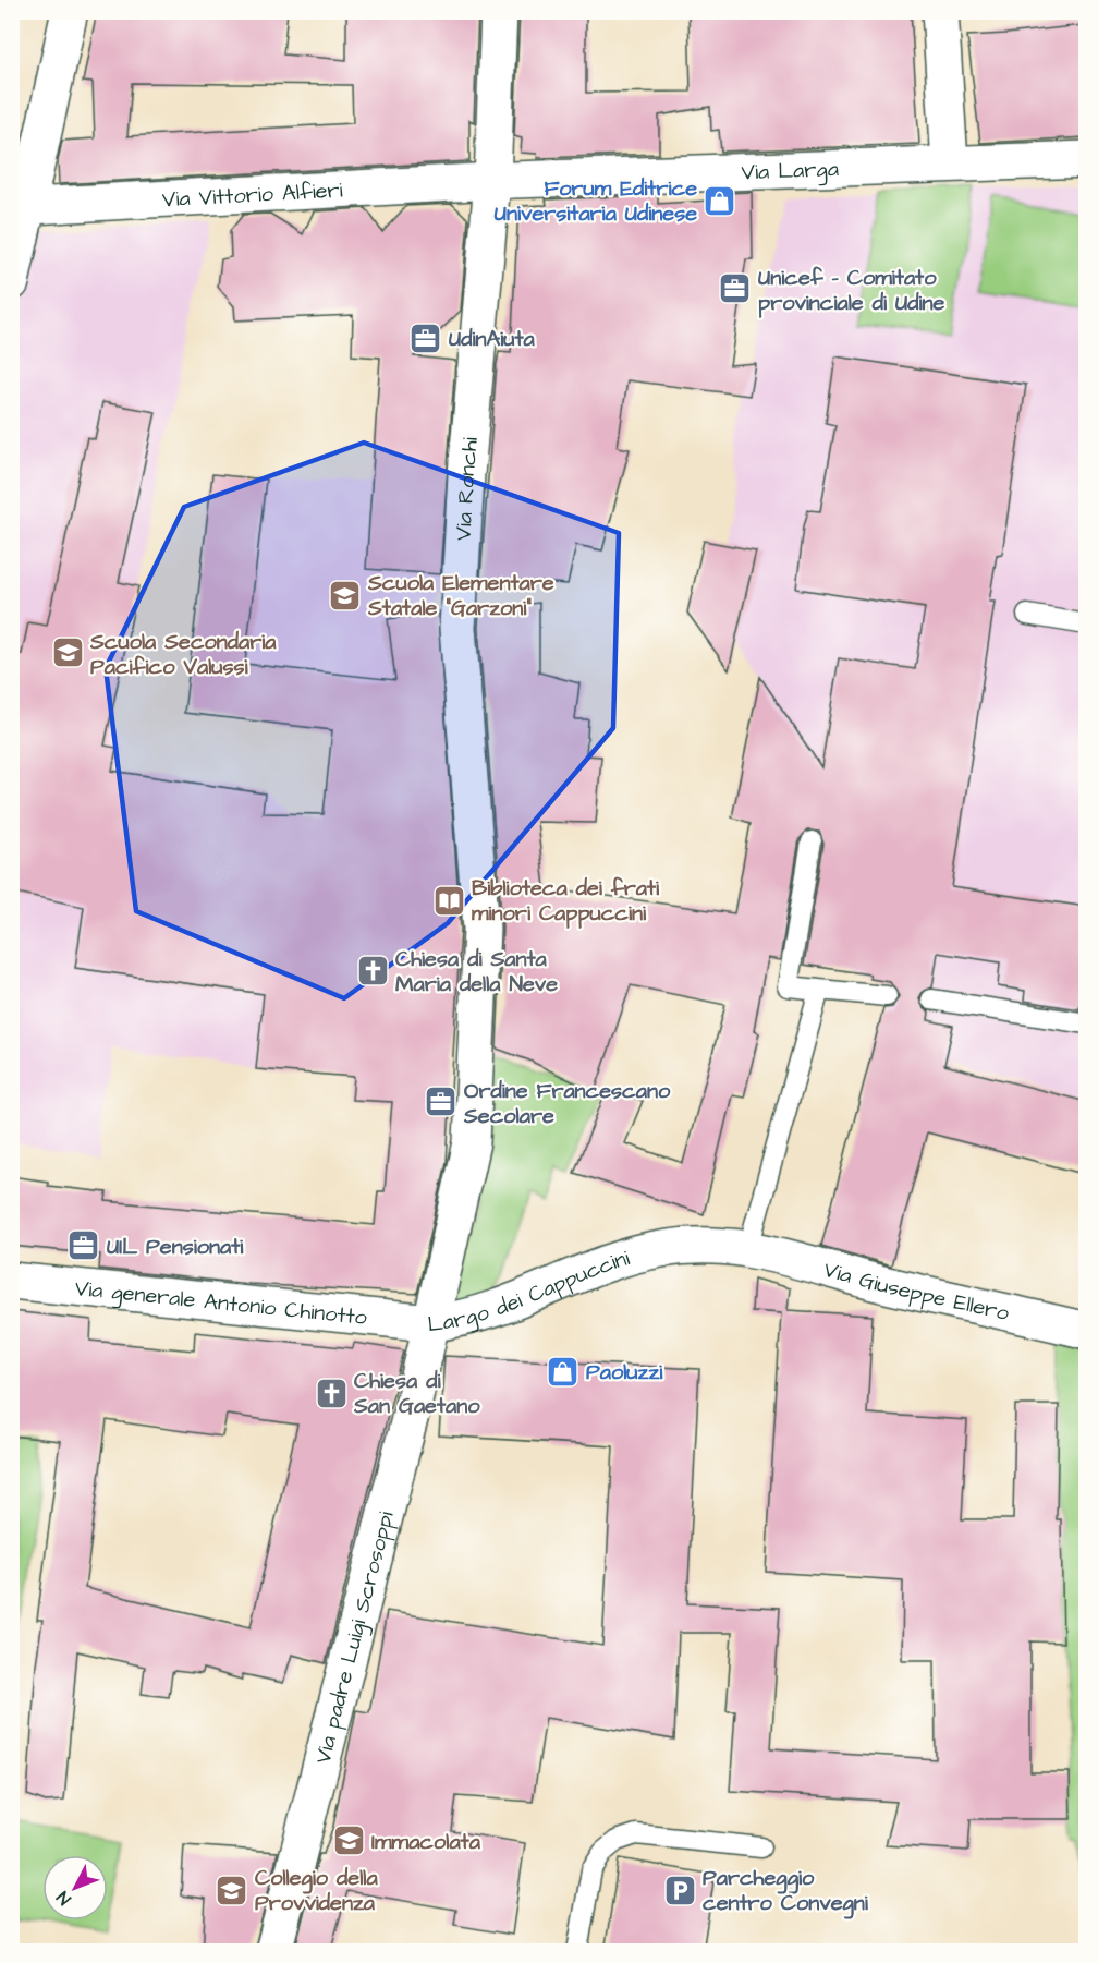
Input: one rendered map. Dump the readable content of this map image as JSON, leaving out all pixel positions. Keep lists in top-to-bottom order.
{
  "streets": {
    "street": [
      "Via Larga",
      "Via Vittorio Alfieri",
      "Via Ronchi",
      "Largo dei Cappuccini",
      "Via Giuseppe Ellero",
      "Via generale Antonio Chinotto",
      "Via padre Luigi Scrosoppi"
    ]
  },
  "crossings": [
    ["Via Larga", "Via Vittorio Alfieri"],
    ["Via Larga", "Via Ronchi"],
    ["Via Vittorio Alfieri", "Via Ronchi"],
    ["Via Ronchi", "Largo dei Cappuccini"],
    ["Largo dei Cappuccini", "Via Giuseppe Ellero"],
    ["Largo dei Cappuccini", "Via generale Antonio Chinotto"],
    ["Largo dei Cappuccini", "Via padre Luigi Scrosoppi"],
    ["Via generale Antonio Chinotto", "Via padre Luigi Scrosoppi"]
  ],
  "places": {
    "shop": ["Forum Editrice Universitaria Udinese", "Paoluzzi"],
    "office": [
      "Unicef - Comitato provinciale di Udine",
      "UdinAiuta",
      "Ordine Francescano Secolare",
      "UIL Pensionati"
    ],
    "school or university": [
      "Scuola Elementare Statale \"Garzoni\"",
      "Scuola Secondaria Pacifico Valussi",
      "Immacolata",
      "Collegio della Provvidenza"
    ],
    "library": ["Biblioteca dei frati minori Cappuccini"],
    "church": ["Chiesa di Santa Maria della Neve", "Chiesa di San Gaetano"],
    "parking": ["Parcheggio centro Convegni"]
  },
  "north": "bottom left"
}
